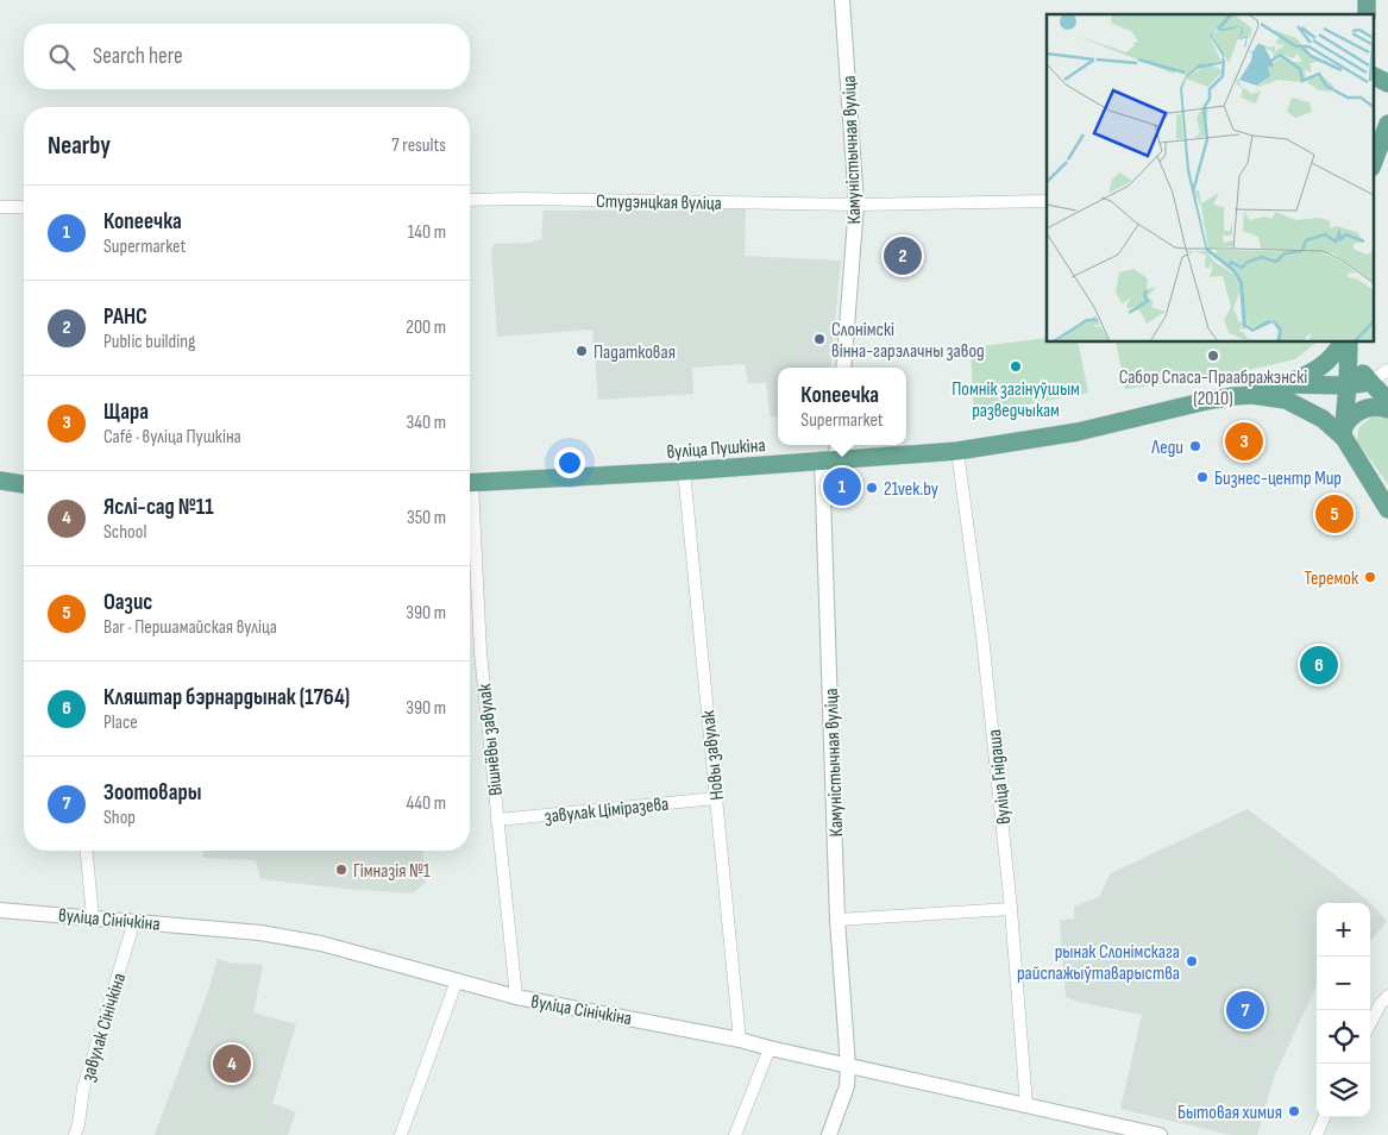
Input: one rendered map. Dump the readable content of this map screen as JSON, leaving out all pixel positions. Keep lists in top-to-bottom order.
{
  "streets": {
    "main road": ["вуліца Пушкіна"],
    "street": [
      "Камуністычная вуліца",
      "Студэнцкая вуліца",
      "Вішнёвы завулак",
      "Новы завулак",
      "вуліца Гнідаша",
      "завулак Ціміразева",
      "вуліца Сінічкіна",
      "завулак Сінічкіна"
    ]
  },
  "crossings": [
    ["Камуністычная вуліца", "Студэнцкая вуліца"],
    ["Камуністычная вуліца", "вуліца Пушкіна"],
    ["Камуністычная вуліца", "вуліца Сінічкіна"],
    ["вуліца Пушкіна", "Новы завулак"],
    ["вуліца Пушкіна", "вуліца Гнідаша"],
    ["Вішнёвы завулак", "завулак Ціміразева"],
    ["Вішнёвы завулак", "вуліца Сінічкіна"],
    ["Новы завулак", "завулак Ціміразева"],
    ["Новы завулак", "вуліца Сінічкіна"],
    ["вуліца Гнідаша", "вуліца Сінічкіна"],
    ["вуліца Сінічкіна", "завулак Сінічкіна"]
  ],
  "places": [
    "Слонімскі вінна-гарэлачны завод",
    "Падатковая",
    "Сабор Спаса-Праабражэнскі (2010)",
    "Помнік загінуўшым разведчыкам",
    "Леди",
    "Бизнес-центр Мир",
    "21vek.by",
    "Теремок",
    "Гімназія №1",
    "рынак Слонімскага райспажыўтаварыства",
    "Бытовая химия"
  ],
  "page": {
    "search": "Search here",
    "heading": ["Nearby", "7 results"],
    "list": [
      {
        "mark": "1",
        "name": "Копеечка",
        "note": "Supermarket",
        "value": "140 m"
      },
      {
        "mark": "2",
        "name": "РАНС",
        "note": "Public building",
        "value": "200 m"
      },
      {
        "mark": "3",
        "name": "Щара",
        "note": "Café · вуліца Пушкіна",
        "value": "340 m"
      },
      {
        "mark": "4",
        "name": "Яслі-сад №11",
        "note": "School",
        "value": "350 m"
      },
      {
        "mark": "5",
        "name": "Оазис",
        "note": "Bar · Першамайская вуліца",
        "value": "390 m"
      },
      {
        "mark": "6",
        "name": "Кляштар бэрнардынак (1764)",
        "note": "Place",
        "value": "390 m"
      },
      {
        "mark": "7",
        "name": "Зоотовары",
        "note": "Shop",
        "value": "440 m"
      }
    ],
    "pins": [
      "2",
      "3",
      "1",
      "5",
      "6",
      "7",
      "4"
    ],
    "popup": ["Копеечка", "Supermarket"],
    "map_buttons": ["+", "−"]
  }
}
